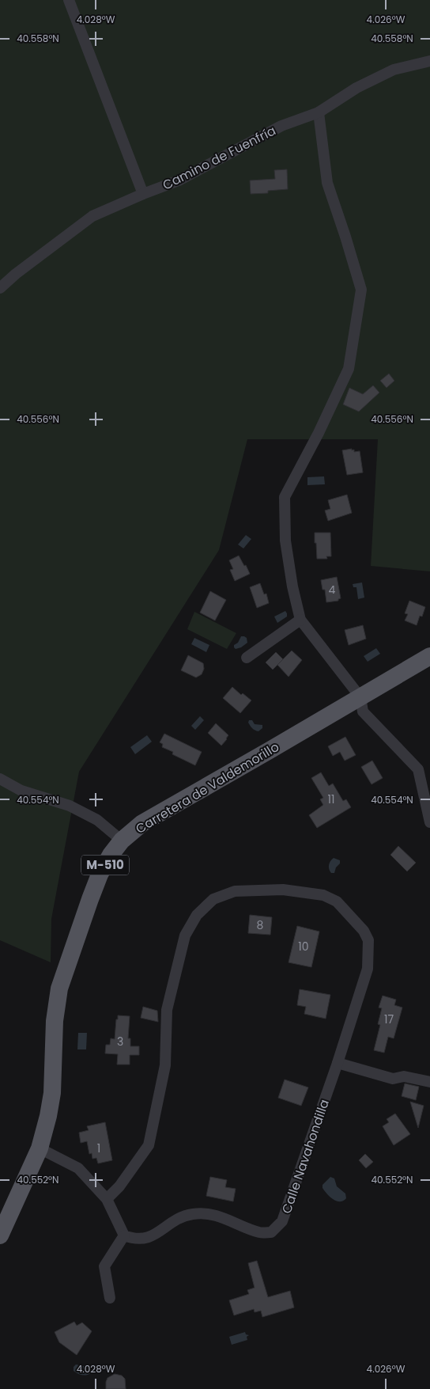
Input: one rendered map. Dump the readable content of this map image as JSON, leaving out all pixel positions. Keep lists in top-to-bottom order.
{
  "streets": {
    "main road": ["Carretera de Valdemorillo", "M-510"],
    "street": ["Camino de Fuenfría", "Calle Navahondilla"]
  },
  "house_numbers": [
    "4",
    "11",
    "8",
    "10",
    "17",
    "3",
    "1"
  ],
  "coordinates": [
    "4.028°W",
    "4.026°W",
    "40.558°N",
    "40.556°N",
    "40.554°N",
    "40.552°N"
  ]
}
